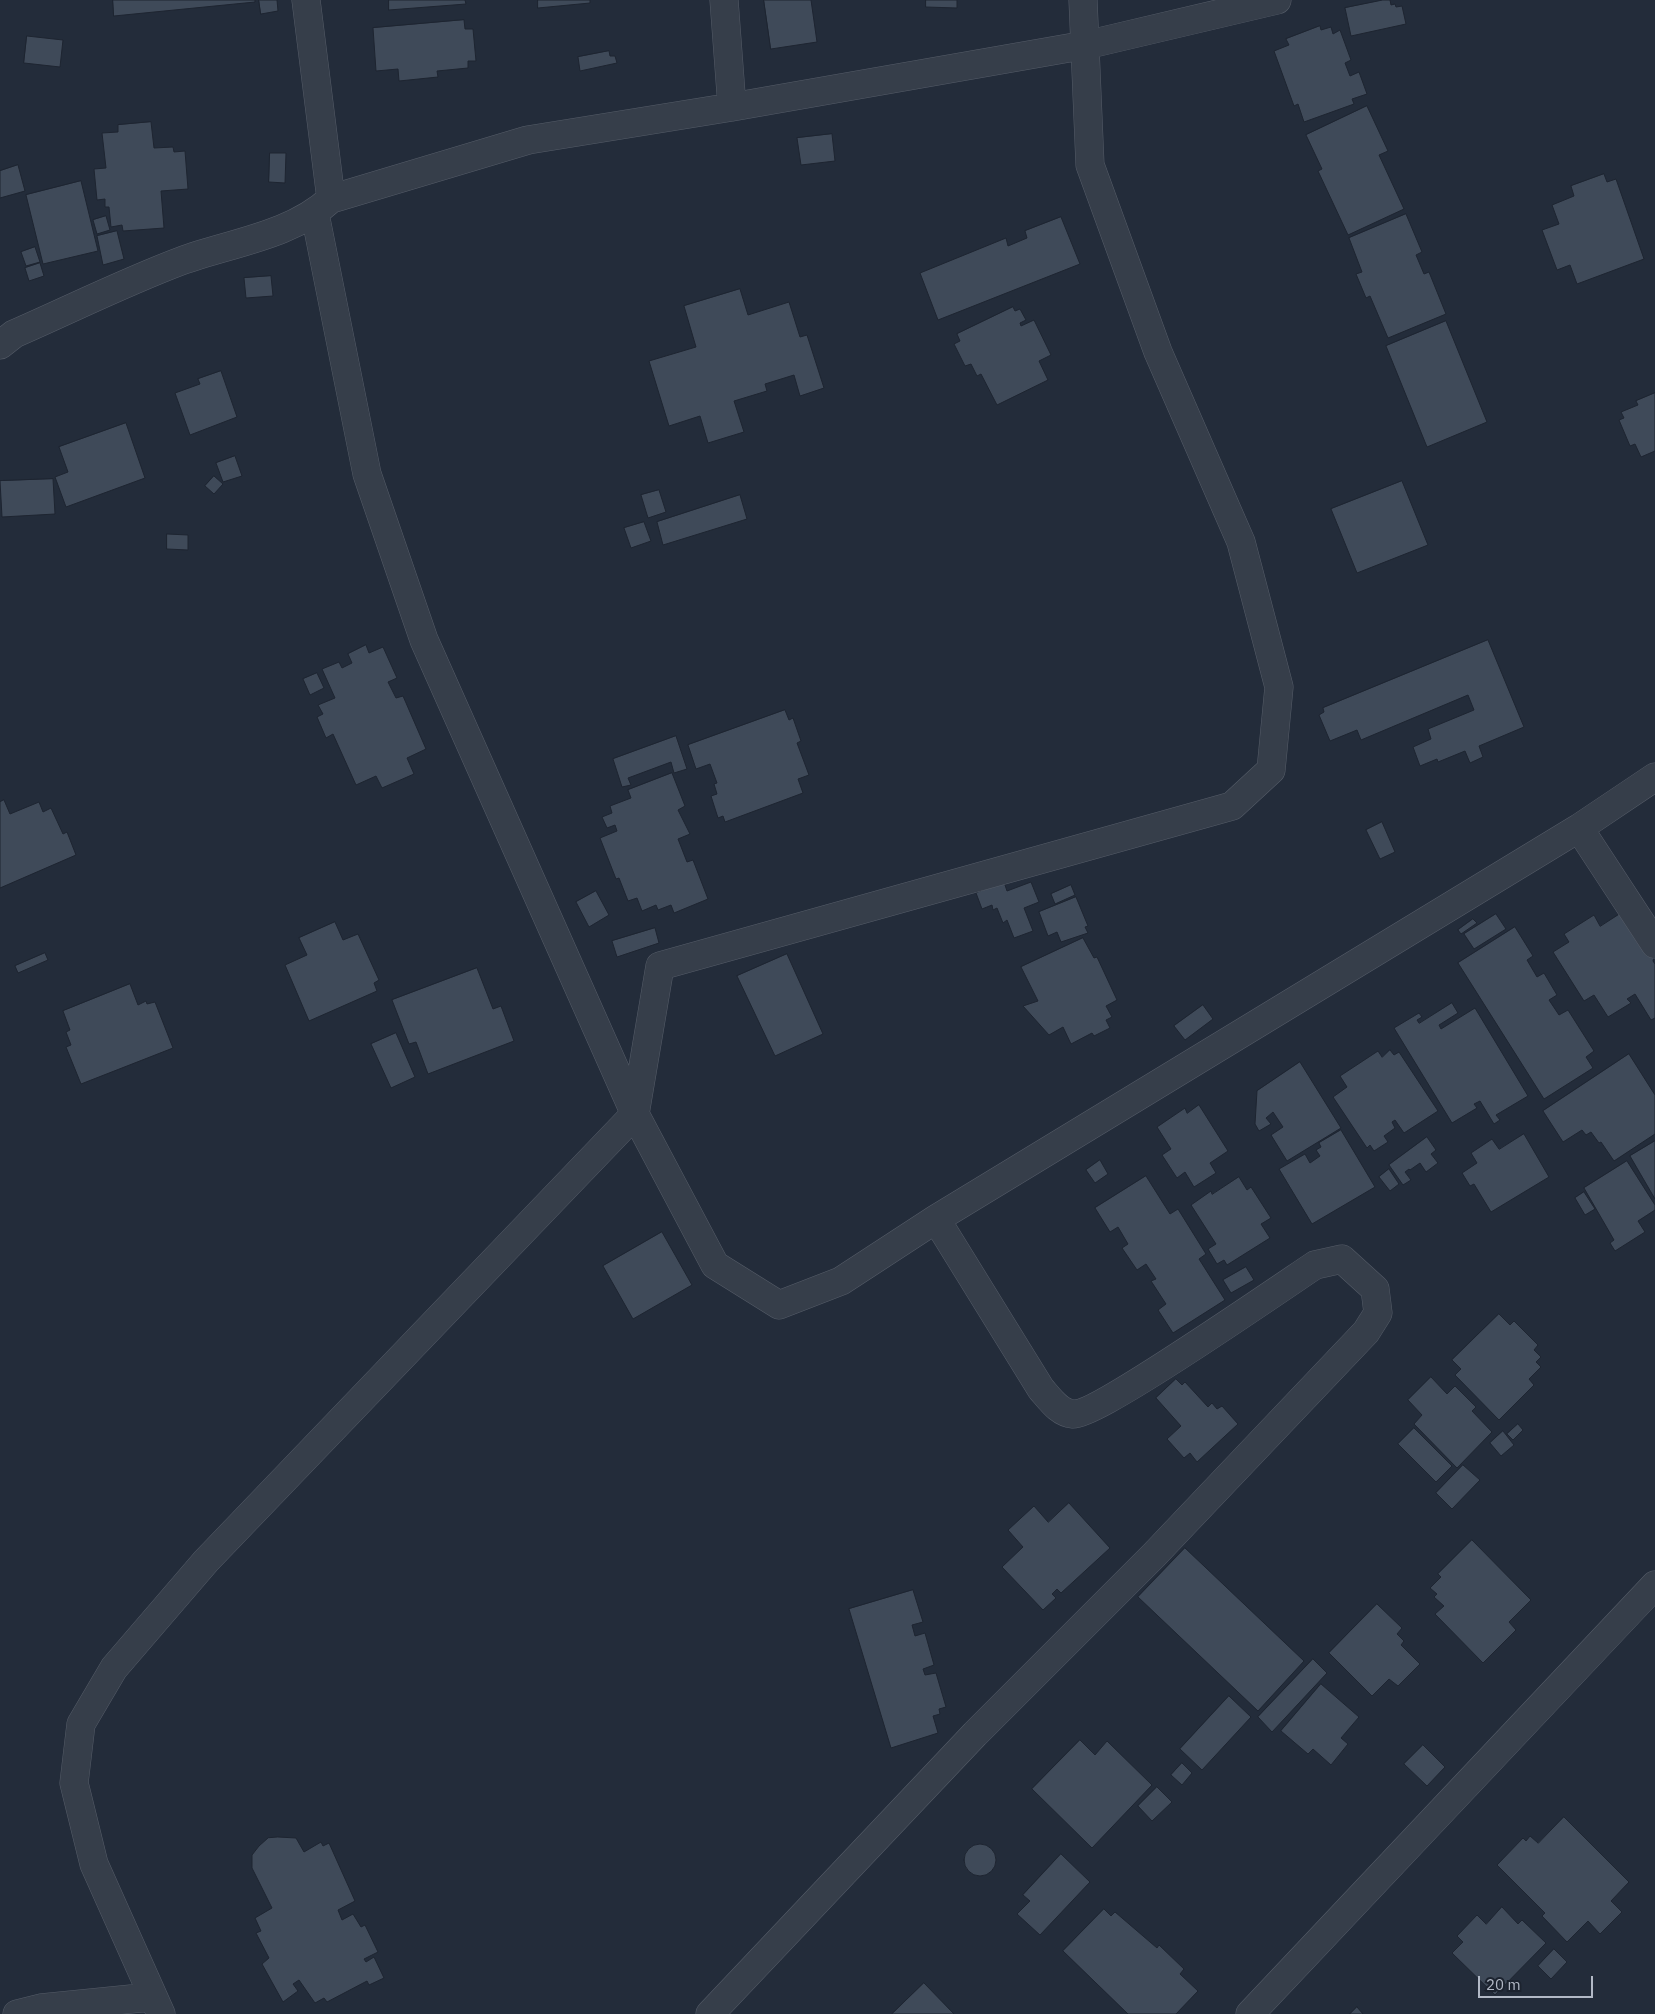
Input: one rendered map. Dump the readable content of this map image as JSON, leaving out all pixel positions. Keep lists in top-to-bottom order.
{
  "scale_bar": "20 m"
}
